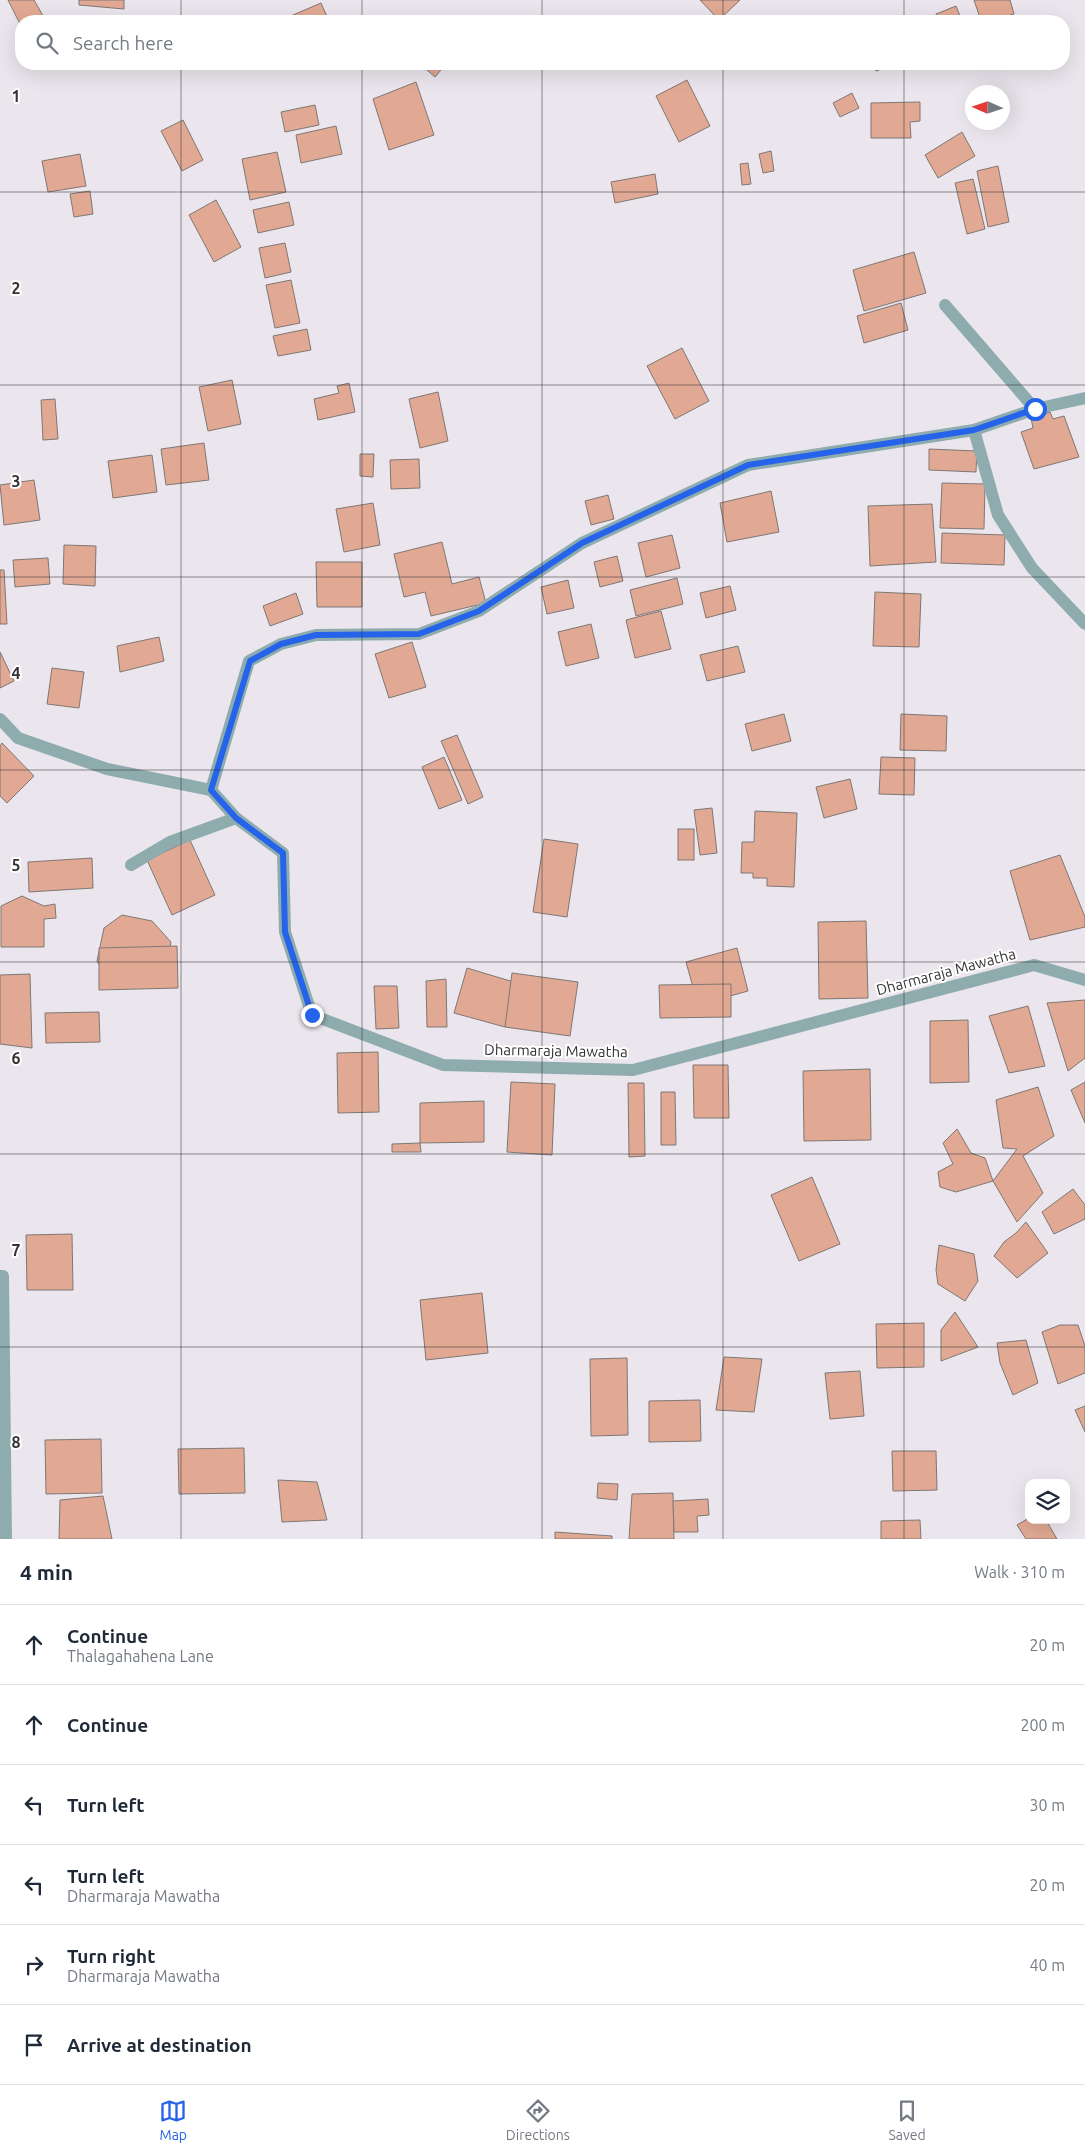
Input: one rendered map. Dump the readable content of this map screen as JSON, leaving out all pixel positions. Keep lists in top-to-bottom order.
{
  "streets": {
    "street": ["Dharmaraja Mawatha"]
  },
  "north": "left",
  "page": {
    "search": "Search here",
    "heading": ["4 min", "Walk · 310 m"],
    "list": [
      ["Continue", "Thalagahahena Lane", "20 m"],
      ["Continue", "200 m"],
      ["Turn left", "30 m"],
      ["Turn left", "Dharmaraja Mawatha", "20 m"],
      ["Turn right", "Dharmaraja Mawatha", "40 m"],
      "Arrive at destination"
    ],
    "nav": ["Map", "Directions", "Saved"]
  },
  "grid": {
    "rows": [
      "1",
      "2",
      "3",
      "4",
      "5",
      "6",
      "7",
      "8"
    ]
  }
}
